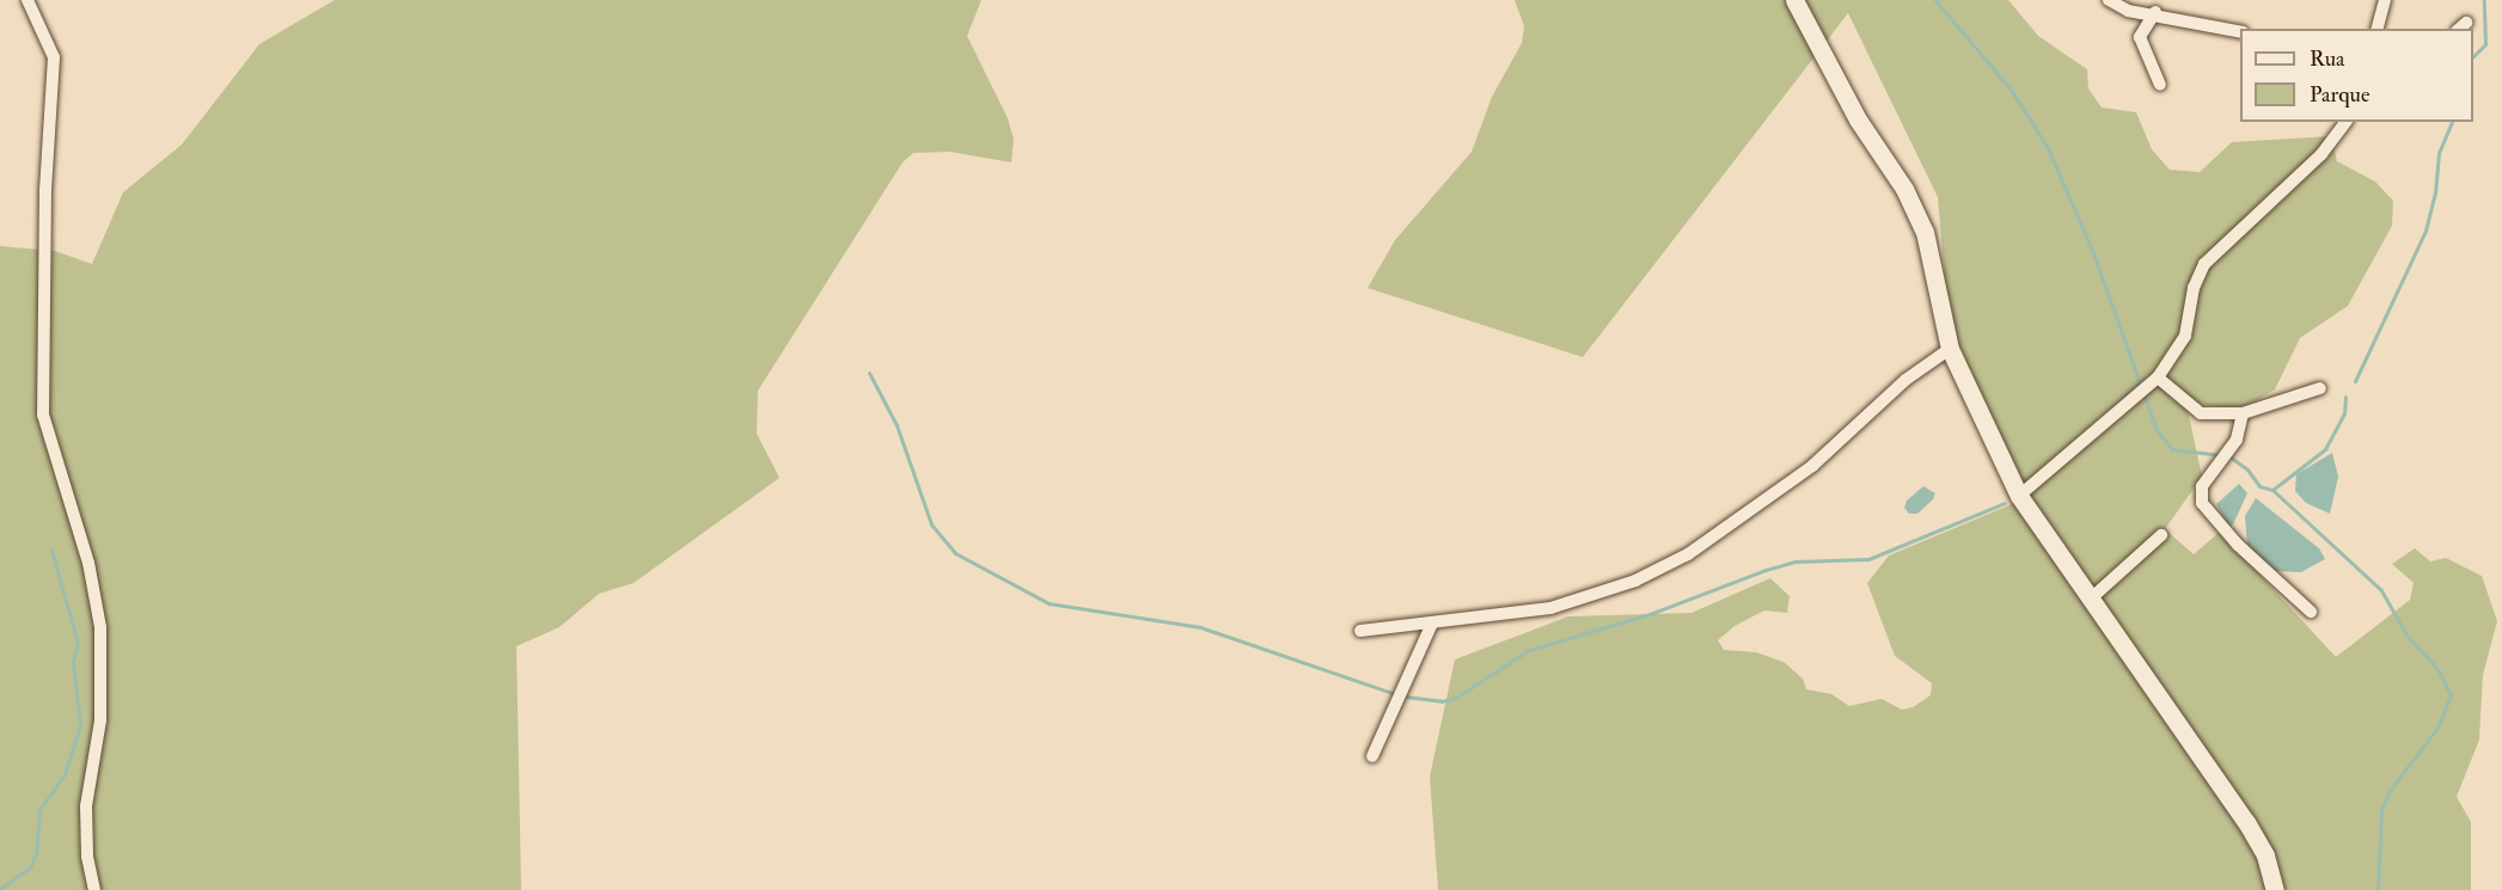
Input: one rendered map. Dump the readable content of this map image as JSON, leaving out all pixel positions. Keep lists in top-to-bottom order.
{
  "legend": ["Rua", "Parque"]
}
